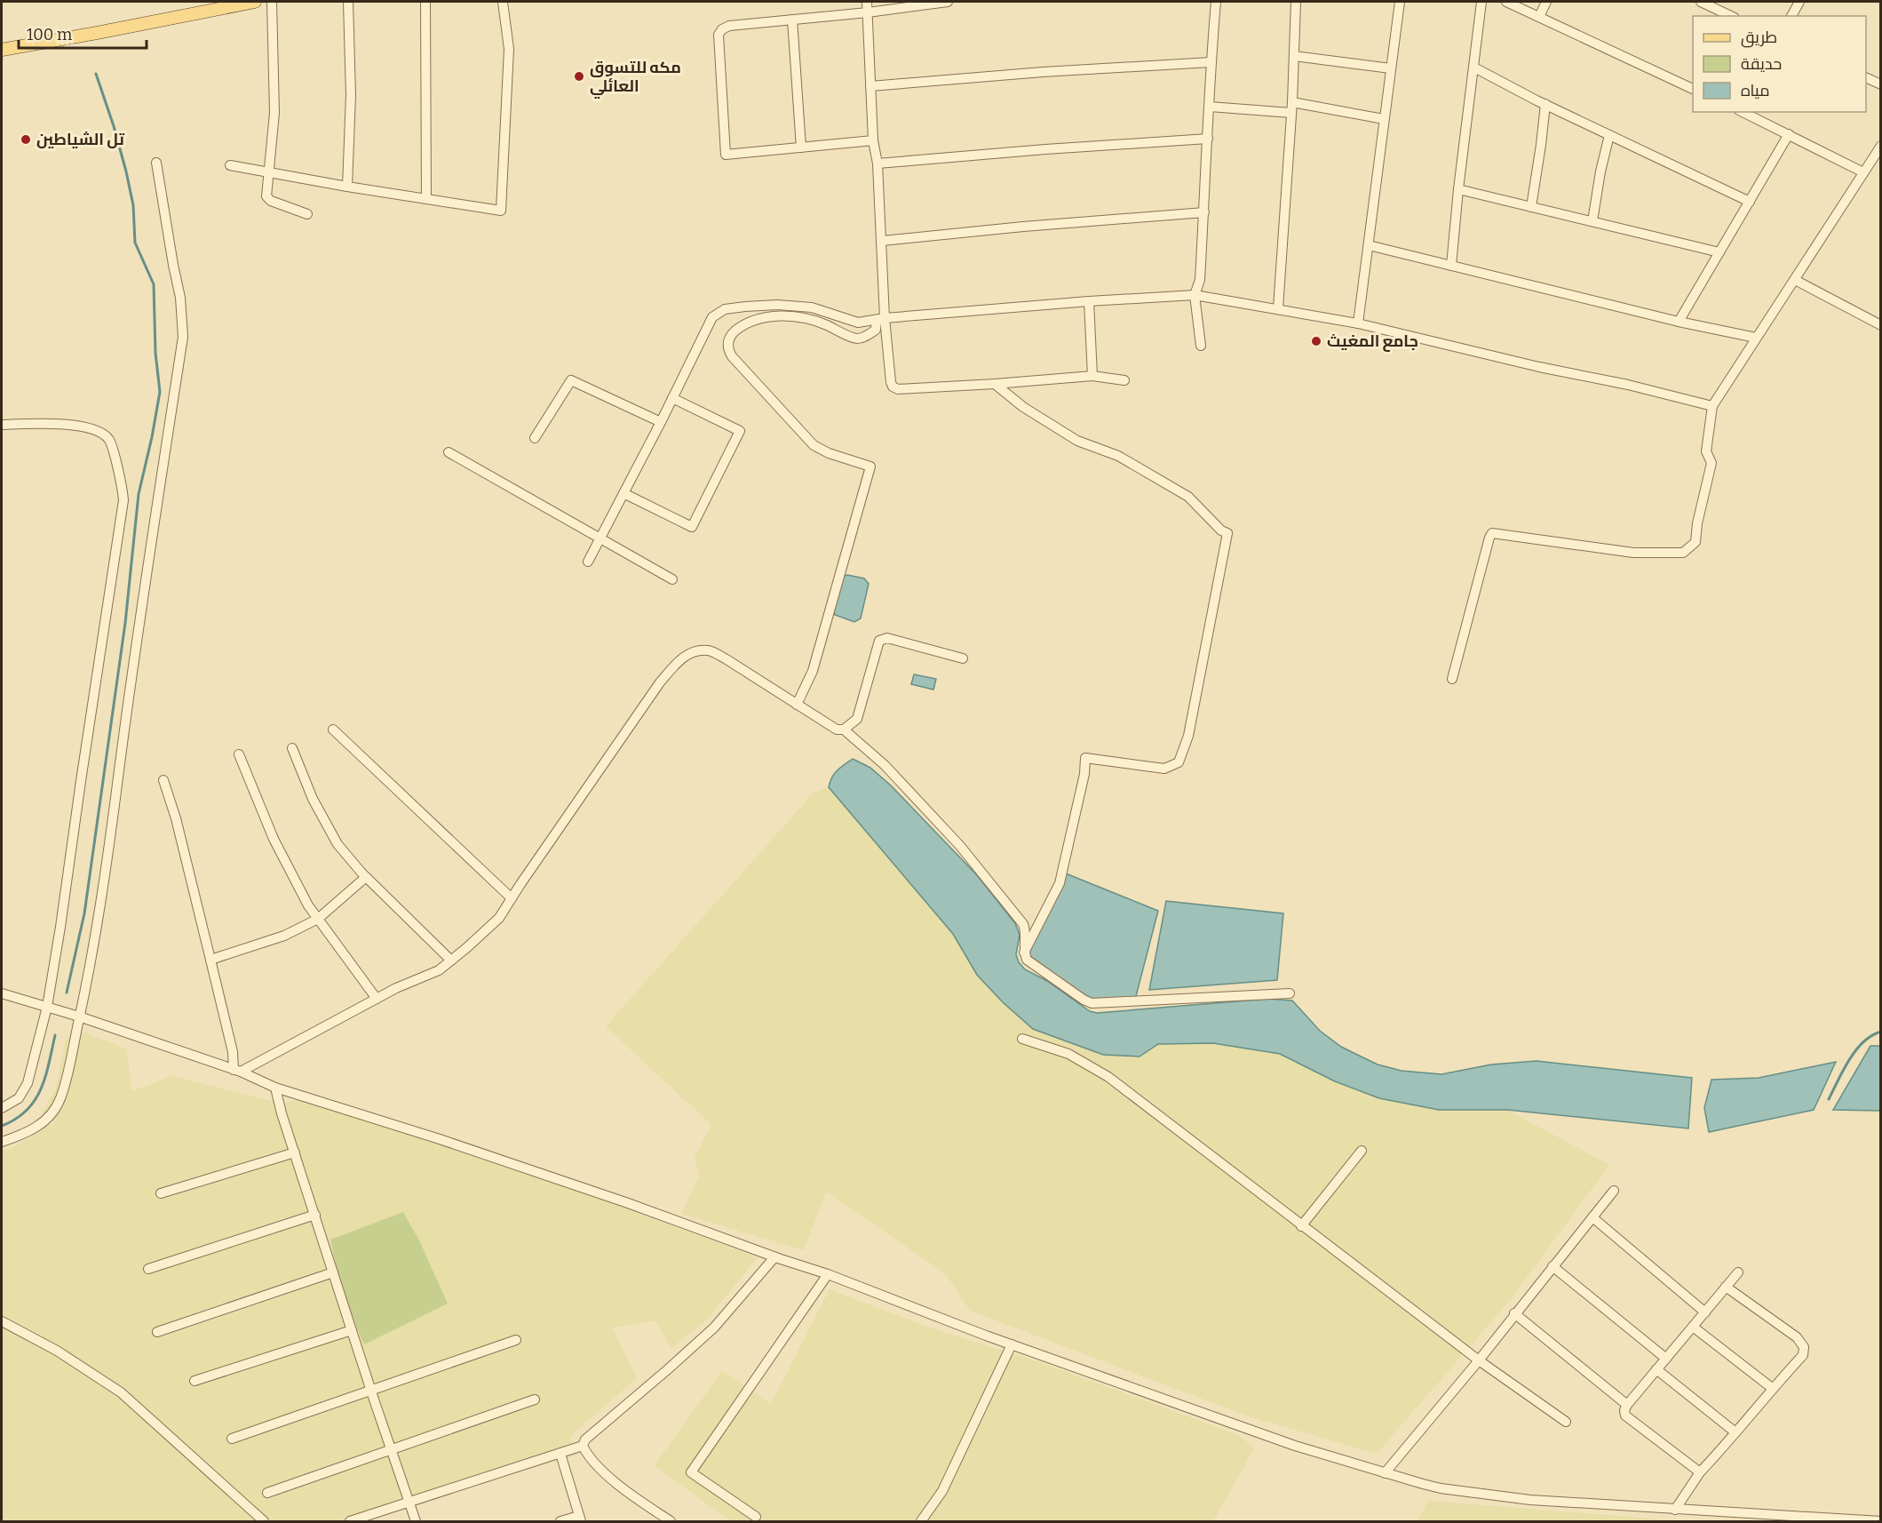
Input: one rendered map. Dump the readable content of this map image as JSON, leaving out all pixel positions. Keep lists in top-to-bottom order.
{
  "places": ["مكه للتسوق العائلي", "تل الشياطين", "جامع المغيث"],
  "legend": ["طريق", "حديقة", "مياه"],
  "scale_bar": "100 m"
}
